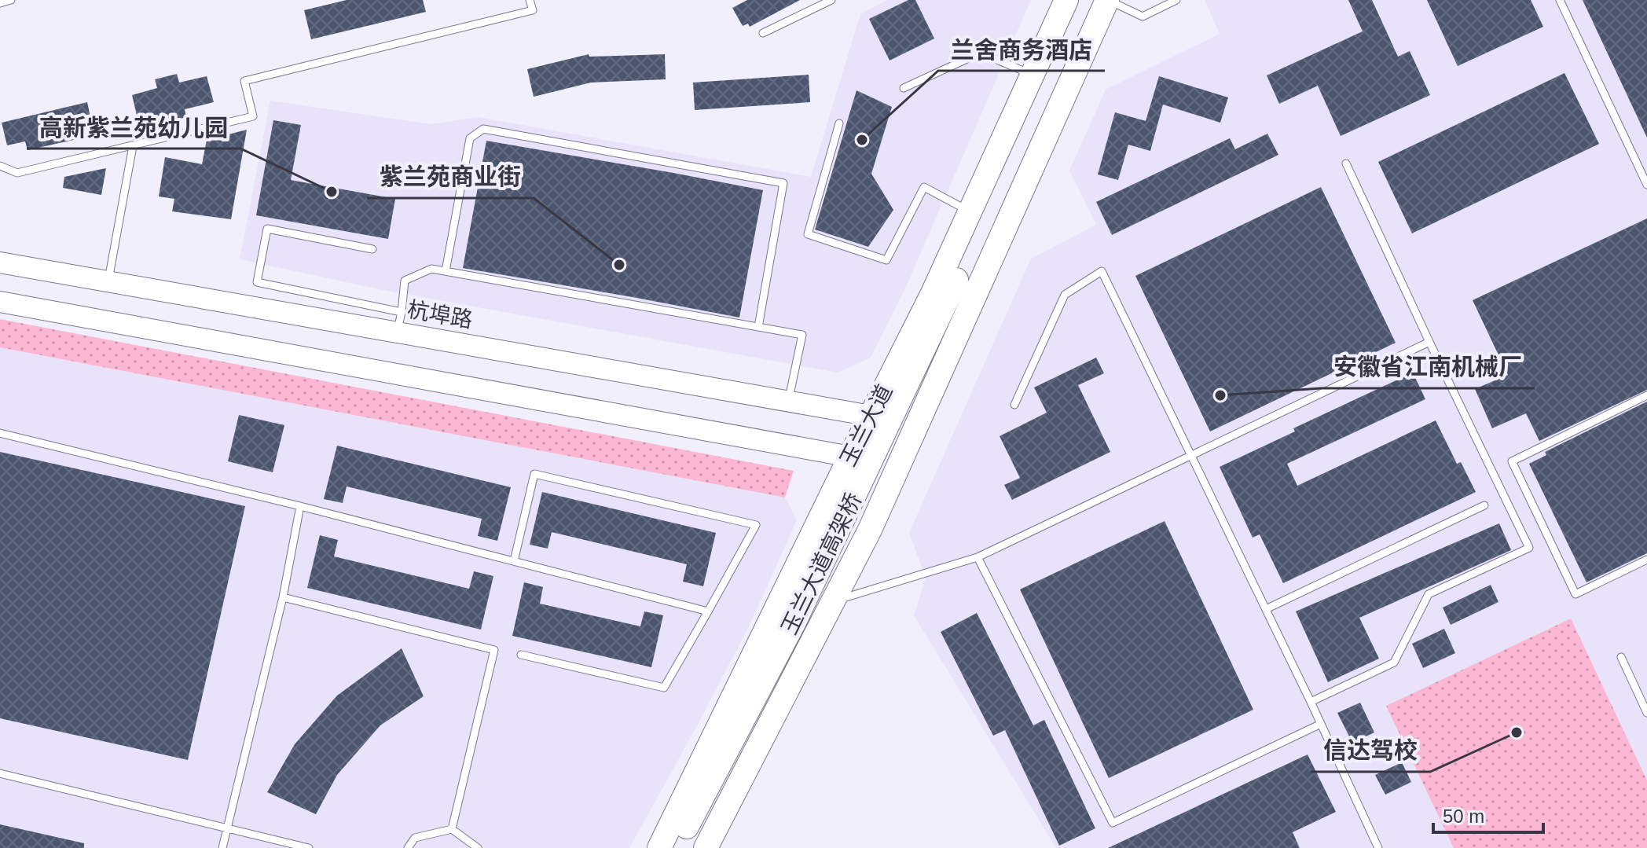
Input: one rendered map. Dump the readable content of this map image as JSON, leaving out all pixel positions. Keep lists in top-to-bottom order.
{
  "streets": {
    "main road": ["杭埠路", "玉兰大道", "玉兰大道高架桥"]
  },
  "crossings": [
    ["杭埠路", "玉兰大道"],
    ["玉兰大道", "玉兰大道高架桥"]
  ],
  "places": [
    "兰舍商务酒店",
    "高新紫兰苑幼儿园",
    "紫兰苑商业街",
    "安徽省江南机械厂",
    "信达驾校"
  ],
  "scale_bar": "50 m"
}
